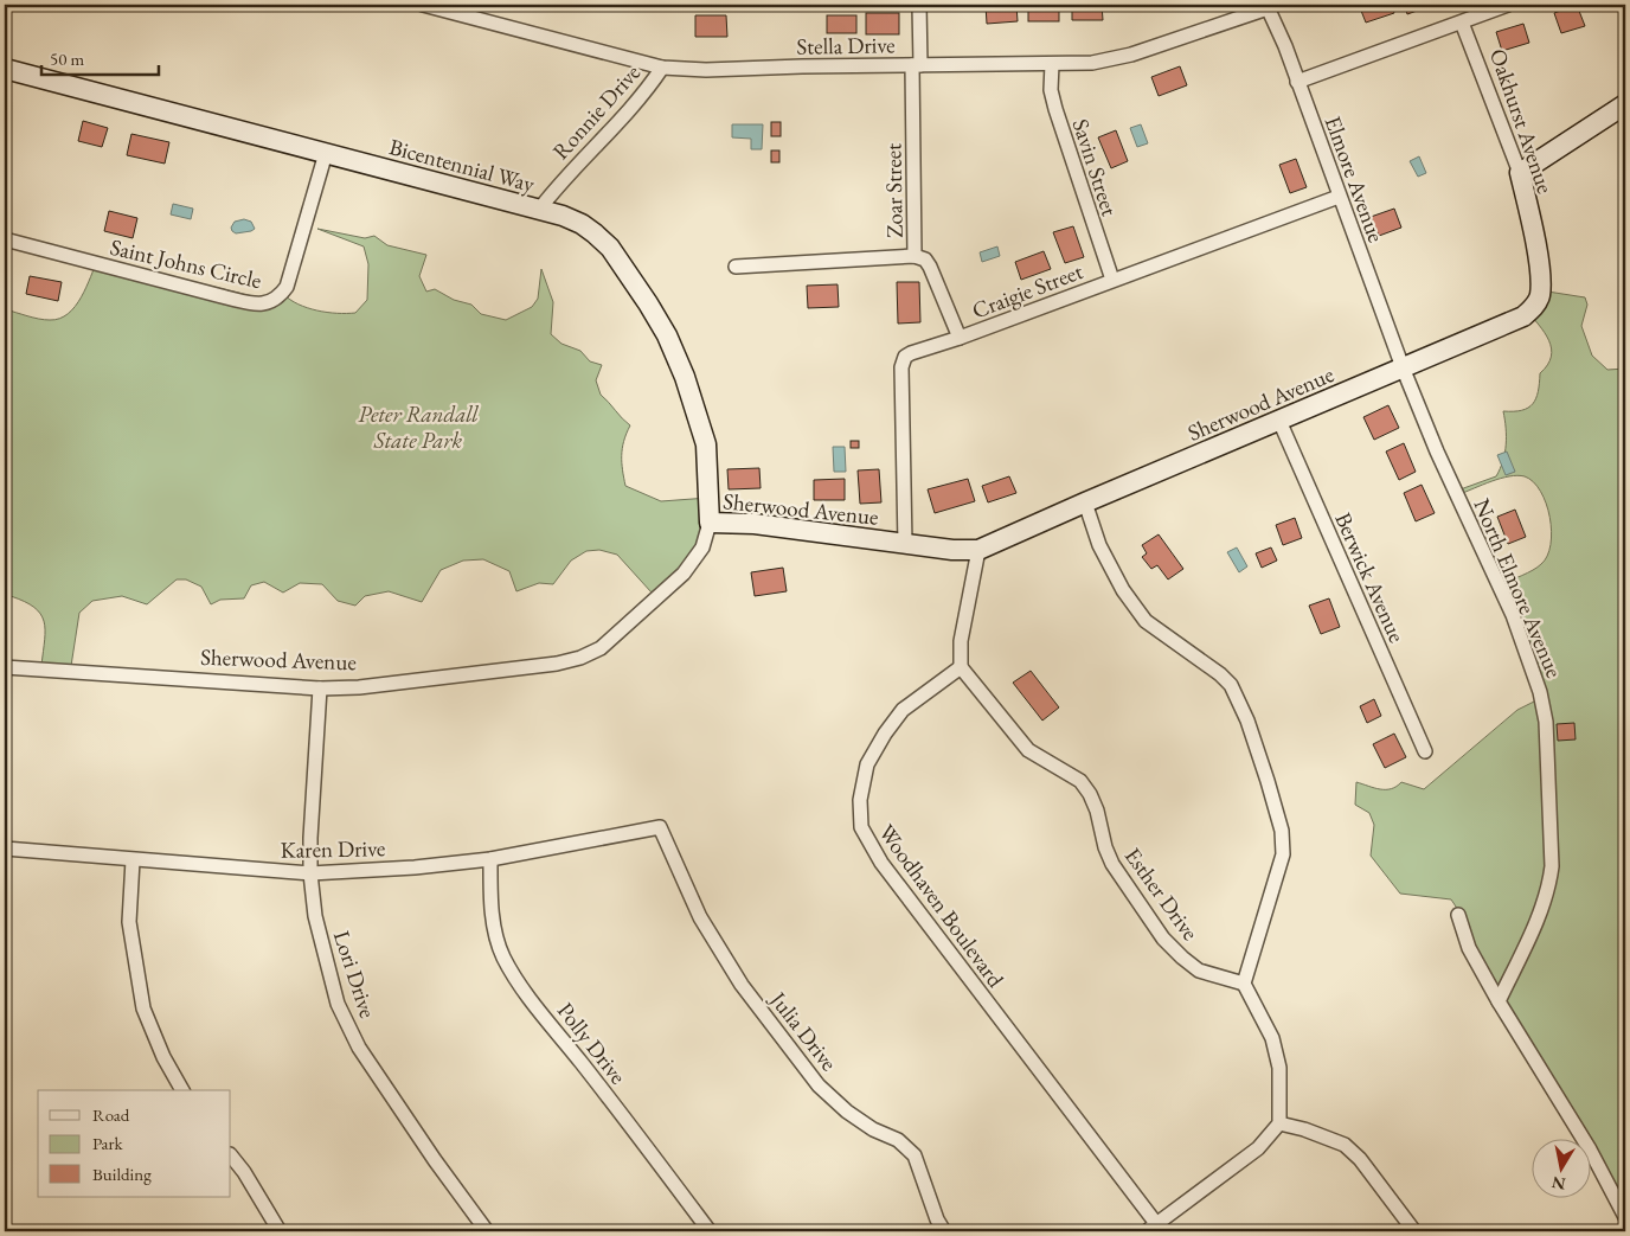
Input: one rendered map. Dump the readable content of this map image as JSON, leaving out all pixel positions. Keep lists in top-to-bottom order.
{
  "streets": {
    "street": [
      "Stella Drive",
      "Ronnie Drive",
      "Oakhurst Avenue",
      "Bicentennial Way",
      "Savin Street",
      "Elmore Avenue",
      "Zoar Street",
      "Saint Johns Circle",
      "Craigie Street",
      "Sherwood Avenue",
      "Berwick Avenue",
      "North Elmore Avenue",
      "Karen Drive",
      "Esther Drive",
      "Woodhaven Boulevard",
      "Lori Drive",
      "Julia Drive",
      "Polly Drive"
    ]
  },
  "crossings": [
    ["Stella Drive", "Ronnie Drive"],
    ["Stella Drive", "Savin Street"],
    ["Stella Drive", "Elmore Avenue"],
    ["Stella Drive", "Zoar Street"],
    ["Ronnie Drive", "Bicentennial Way"],
    ["Oakhurst Avenue", "Sherwood Avenue"],
    ["Bicentennial Way", "Saint Johns Circle"],
    ["Bicentennial Way", "Sherwood Avenue"],
    ["Savin Street", "Craigie Street"],
    ["Elmore Avenue", "Craigie Street"],
    ["Elmore Avenue", "Sherwood Avenue"],
    ["Elmore Avenue", "North Elmore Avenue"],
    ["Zoar Street", "Craigie Street"],
    ["Craigie Street", "Sherwood Avenue"],
    ["Sherwood Avenue", "Berwick Avenue"],
    ["Sherwood Avenue", "North Elmore Avenue"],
    ["Sherwood Avenue", "Lori Drive"],
    ["Karen Drive", "Lori Drive"],
    ["Karen Drive", "Julia Drive"],
    ["Karen Drive", "Polly Drive"],
    ["Esther Drive", "Woodhaven Boulevard"]
  ],
  "parks": ["Peter Randall State Park"],
  "legend": ["Road", "Park", "Building"],
  "scale_bar": "50 m",
  "north": "bottom"
}
